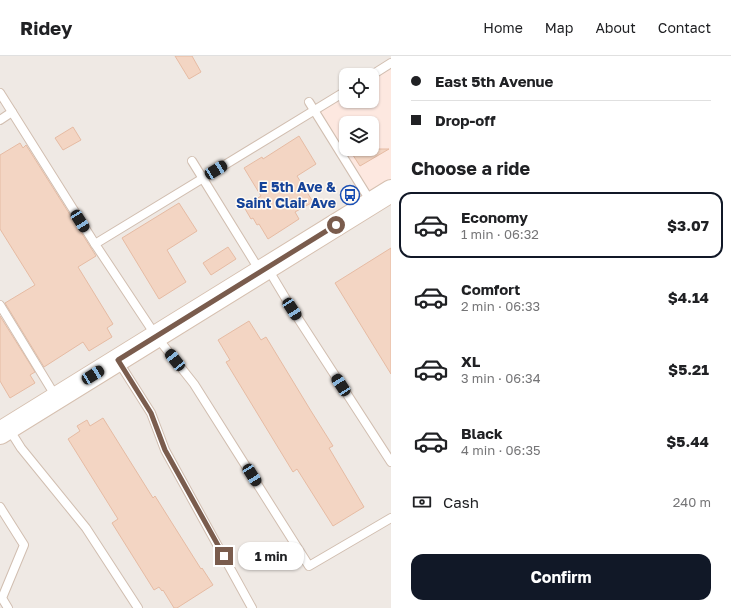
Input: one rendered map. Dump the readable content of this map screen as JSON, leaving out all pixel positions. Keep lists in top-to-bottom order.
{
  "places": {
    "bus stop": ["E 5th Ave & Saint Clair Ave"]
  },
  "page": {
    "header": "Ridey",
    "nav": [
      "Home",
      "Map",
      "About",
      "Contact"
    ],
    "banner": ["East 5th Avenue", "Drop-off"],
    "heading": "Choose a ride",
    "list": [
      {
        "name": "Economy",
        "note": "1 min · 06:32",
        "value": "$3.07"
      },
      {
        "name": "Comfort",
        "note": "2 min · 06:33",
        "value": "$4.14"
      },
      {
        "name": "XL",
        "note": "3 min · 06:34",
        "value": "$5.21"
      },
      {
        "name": "Black",
        "note": "4 min · 06:35",
        "value": "$5.44"
      }
    ],
    "pay": ["Cash", "240 m"],
    "bubble": "1 min",
    "buttons": "Confirm"
  }
}
